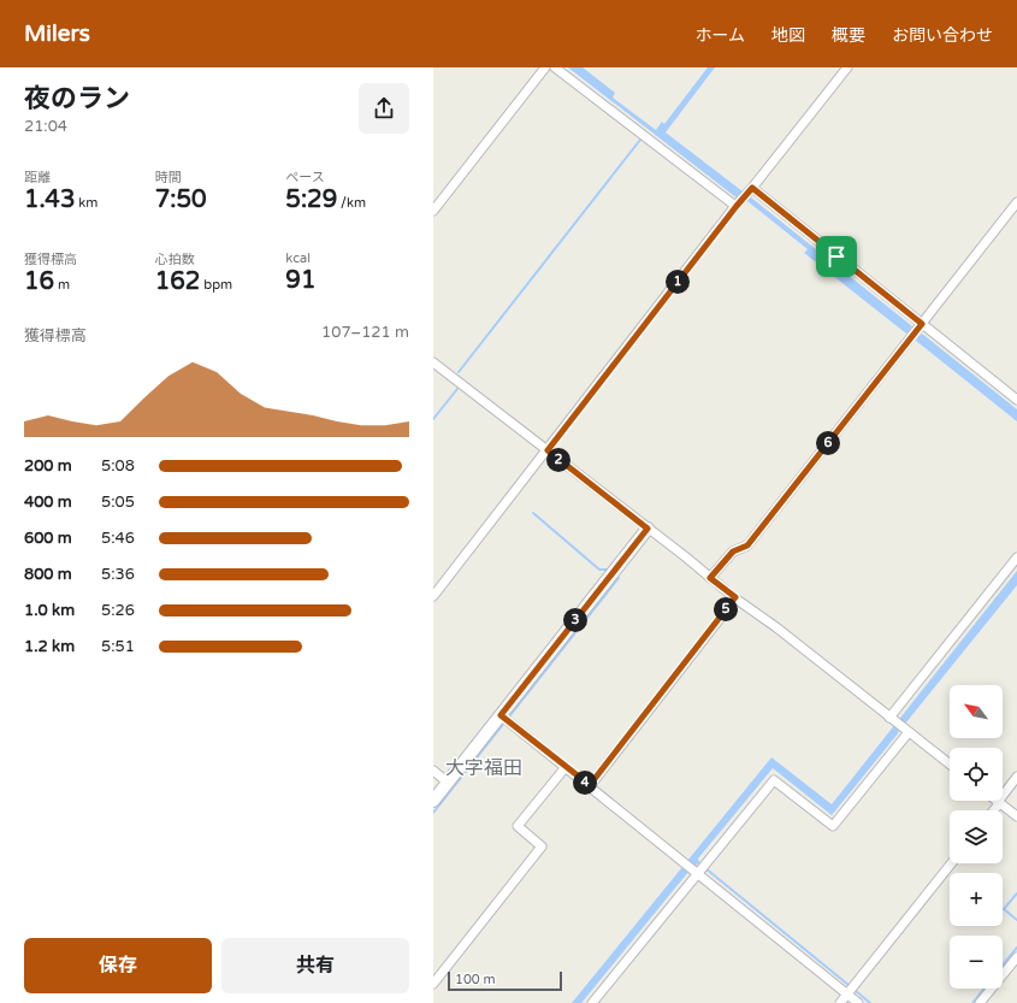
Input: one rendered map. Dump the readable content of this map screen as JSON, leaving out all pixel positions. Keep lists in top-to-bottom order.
{
  "districts": ["大字福田"],
  "scale_bar": "100 m",
  "north": "top left",
  "page": {
    "header": "Milers",
    "nav": [
      "ホーム",
      "地図",
      "概要",
      "お問い合わせ"
    ],
    "heading": ["夜のラン", "21:04"],
    "stats": [
      ["距離", "1.43 km"],
      ["時間", "7:50"],
      ["ペース", "5:29 /km"],
      ["獲得標高", "16 m"],
      ["心拍数", "162 bpm"],
      ["kcal", "91"]
    ],
    "pins": [
      "1",
      "6",
      "2",
      "5",
      "3",
      "4"
    ],
    "chart": ["獲得標高", "107–121 m"],
    "list": [
      {
        "name": "200 m",
        "note": "5:08"
      },
      {
        "name": "400 m",
        "note": "5:05"
      },
      {
        "name": "600 m",
        "note": "5:46"
      },
      {
        "name": "800 m",
        "note": "5:36"
      },
      {
        "name": "1.0 km",
        "note": "5:26"
      },
      {
        "name": "1.2 km",
        "note": "5:51"
      }
    ],
    "map_buttons": ["+", "−"],
    "buttons": ["保存", "共有"],
    "scale": "100 m"
  }
}
